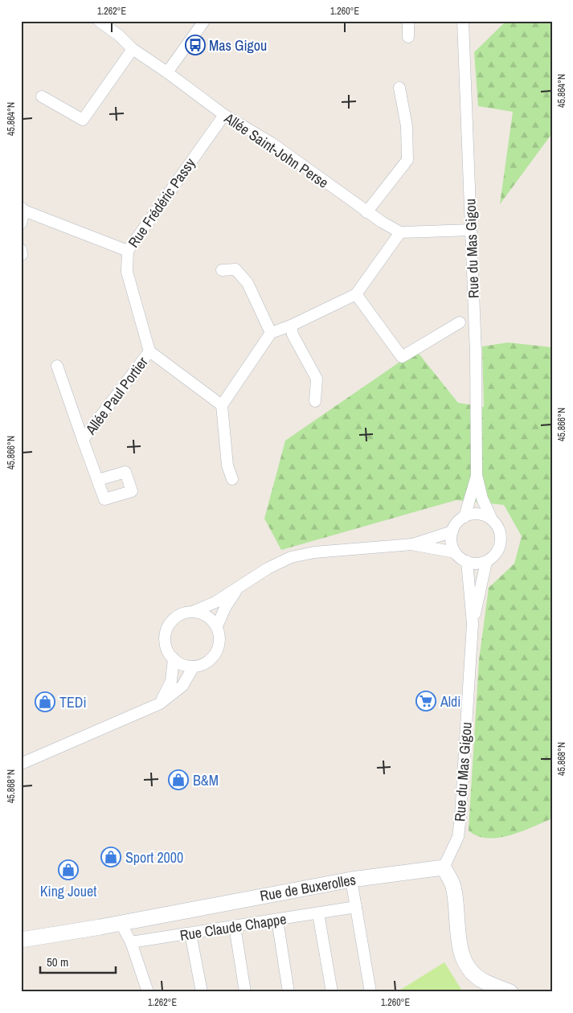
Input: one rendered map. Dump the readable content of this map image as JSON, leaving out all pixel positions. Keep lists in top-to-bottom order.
{
  "streets": {
    "street": [
      "Allée Saint-John Perse",
      "Rue Frédéric Passy",
      "Rue du Mas Gigou",
      "Allée Paul Portier",
      "Rue de Buxerolles",
      "Rue Claude Chappe"
    ]
  },
  "crossings": [
    ["Allée Saint-John Perse", "Rue Frédéric Passy"],
    ["Rue Frédéric Passy", "Allée Paul Portier"],
    ["Rue du Mas Gigou", "Rue de Buxerolles"]
  ],
  "places": {
    "bus stop": ["Mas Gigou"],
    "supermarket": ["Aldi"],
    "shop": [
      "TEDi",
      "B&M",
      "Sport 2000",
      "King Jouet"
    ]
  },
  "scale_bar": "50 m",
  "coordinates": [
    "1.262°E",
    "1.260°E",
    "45.864°N",
    "45.866°N",
    "45.868°N"
  ]
}
